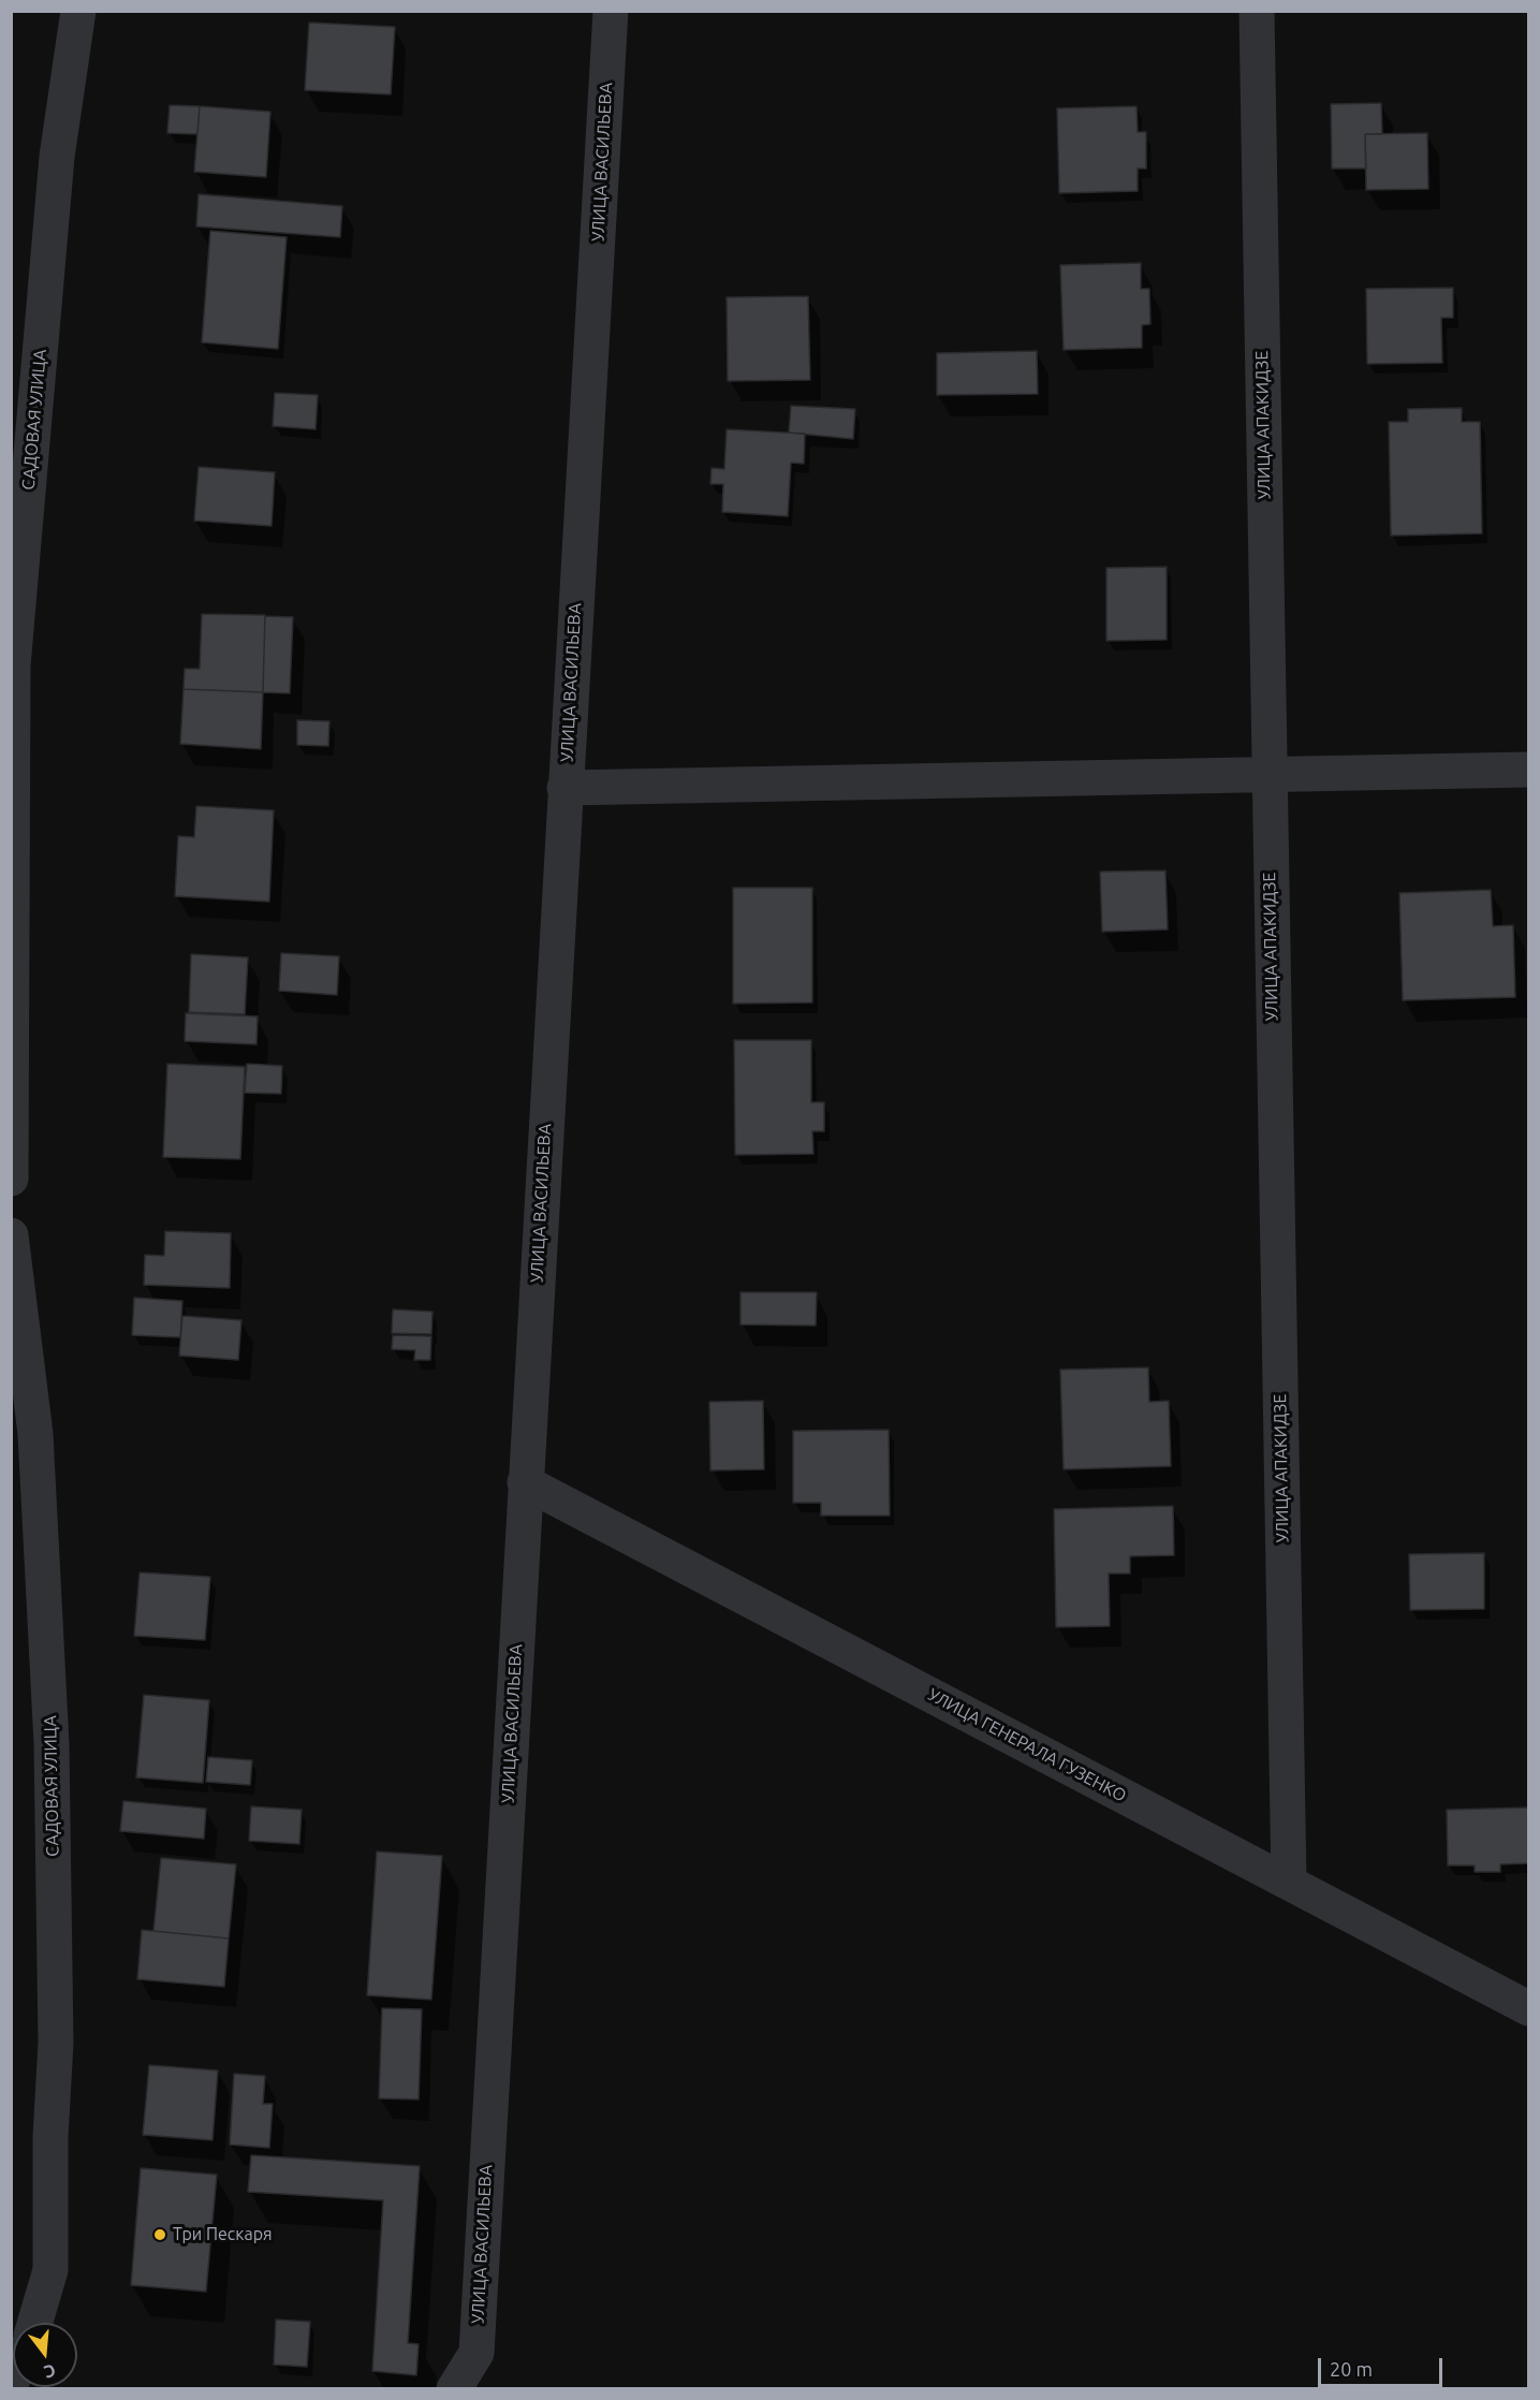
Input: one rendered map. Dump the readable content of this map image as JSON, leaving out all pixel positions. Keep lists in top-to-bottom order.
{
  "streets": {
    "street": [
      "УЛИЦА ВАСИЛЬЕВА",
      "САДОВАЯ УЛИЦА",
      "УЛИЦА АПАКИДЗЕ",
      "УЛИЦА ГЕНЕРАЛА ГУЗЕНКО"
    ]
  },
  "crossings": [
    ["УЛИЦА ВАСИЛЬЕВА", "УЛИЦА ГЕНЕРАЛА ГУЗЕНКО"],
    ["УЛИЦА АПАКИДЗЕ", "УЛИЦА ГЕНЕРАЛА ГУЗЕНКО"]
  ],
  "places": ["Три Пескаря"],
  "scale_bar": "20 m",
  "north": "bottom"
}
